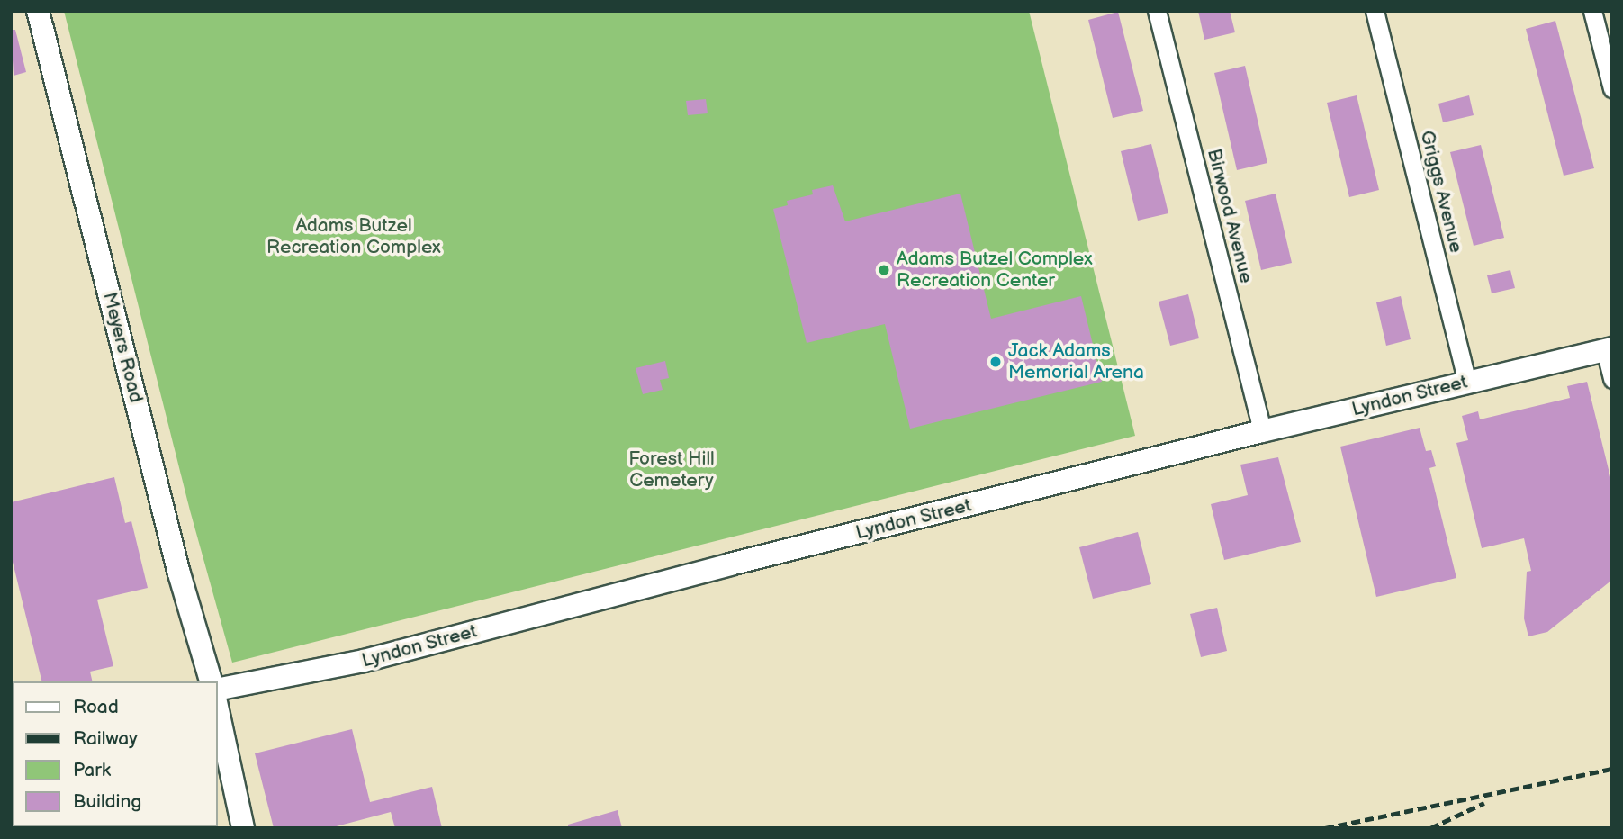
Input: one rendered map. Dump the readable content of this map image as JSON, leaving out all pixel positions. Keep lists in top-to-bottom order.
{
  "streets": {
    "street": [
      "Griggs Avenue",
      "Birwood Avenue",
      "Meyers Road",
      "Lyndon Street"
    ]
  },
  "crossings": [
    ["Griggs Avenue", "Lyndon Street"],
    ["Birwood Avenue", "Lyndon Street"]
  ],
  "parks": ["Adams Butzel Recreation Complex", "Forest Hill Cemetery"],
  "places": ["Adams Butzel Complex Recreation Center", "Jack Adams Memorial Arena"],
  "legend": [
    "Road",
    "Railway",
    "Park",
    "Building"
  ]
}
